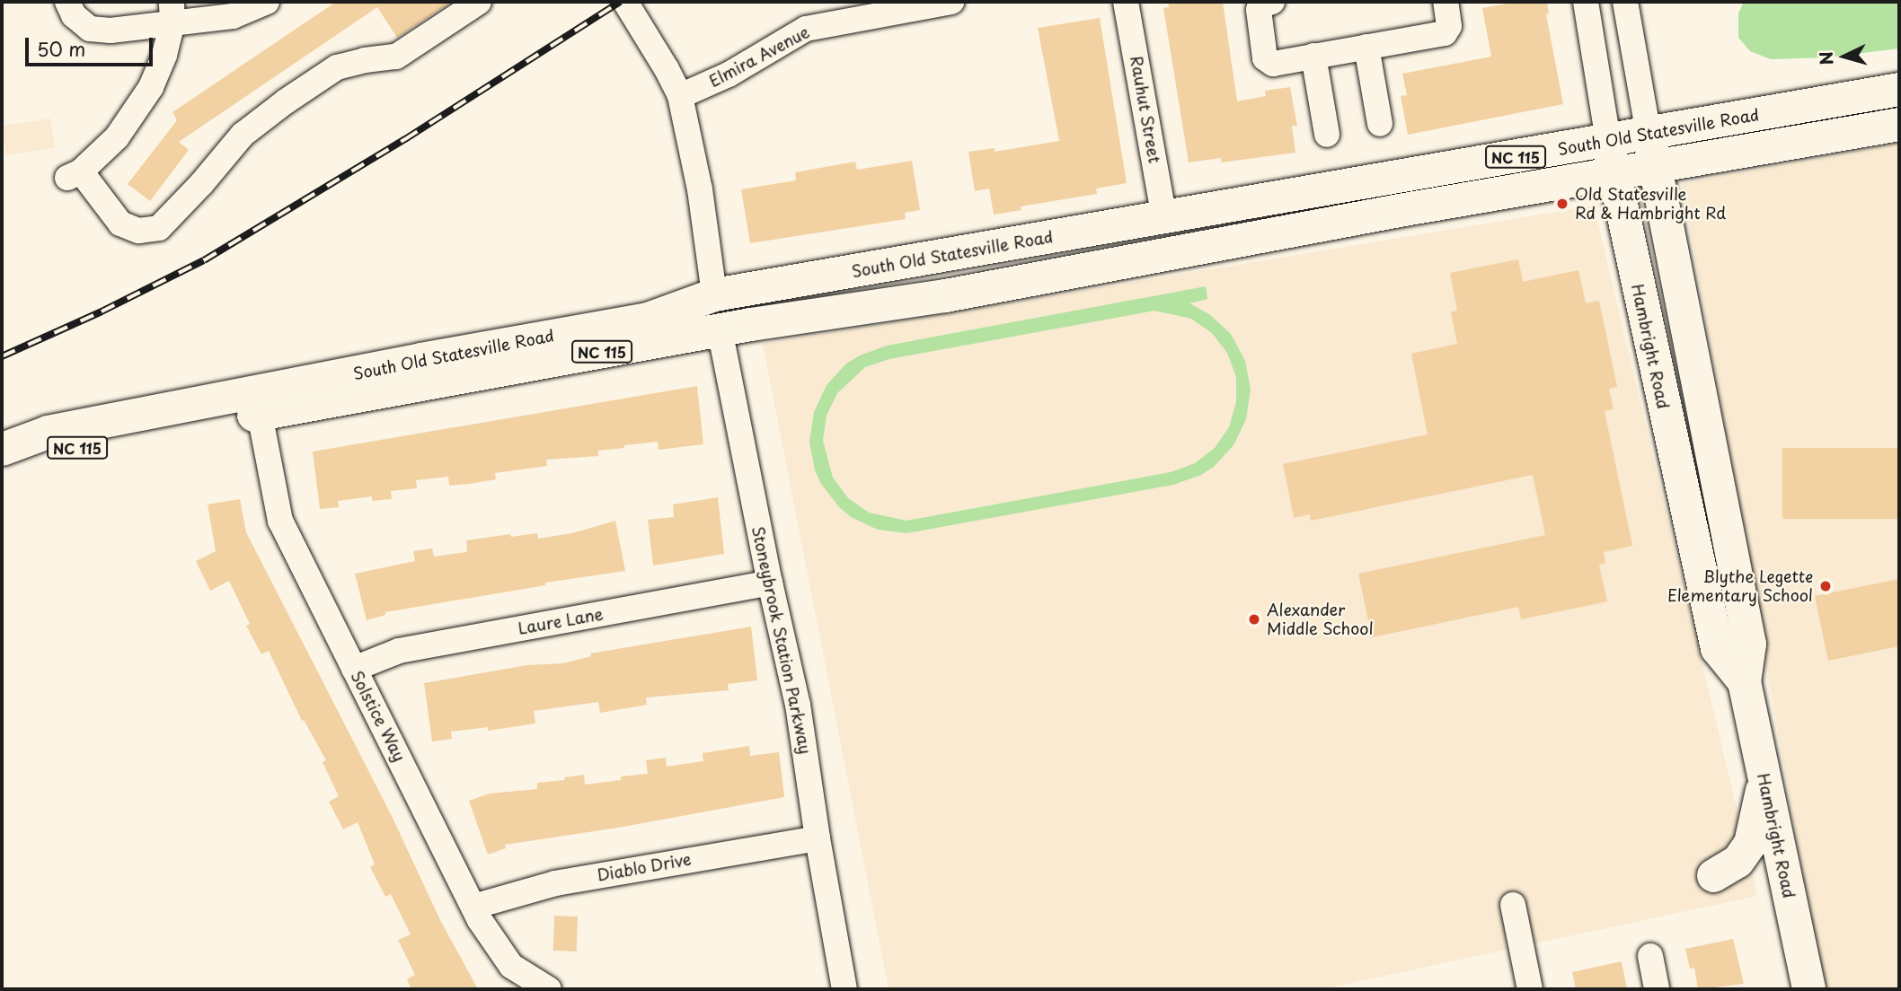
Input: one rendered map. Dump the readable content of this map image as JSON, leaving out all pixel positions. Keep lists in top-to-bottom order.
{
  "streets": {
    "main road": ["South Old Statesville Road", "NC 115", "Hambright Road"],
    "street": [
      "Elmira Avenue",
      "Rauhut Street",
      "Laure Lane",
      "Stoneybrook Station Parkway",
      "Solstice Way",
      "Diablo Drive"
    ]
  },
  "crossings": [
    ["Rauhut Street", "South Old Statesville Road"],
    ["South Old Statesville Road", "Hambright Road"],
    ["South Old Statesville Road", "Stoneybrook Station Parkway"],
    ["South Old Statesville Road", "Solstice Way"],
    ["Laure Lane", "Stoneybrook Station Parkway"],
    ["Laure Lane", "Solstice Way"],
    ["Stoneybrook Station Parkway", "Diablo Drive"],
    ["Solstice Way", "Diablo Drive"]
  ],
  "places": ["Old Statesville Rd & Hambright Rd", "Blythe Legette Elementary School", "Alexander Middle School"],
  "scale_bar": "50 m",
  "north": "left"
}
